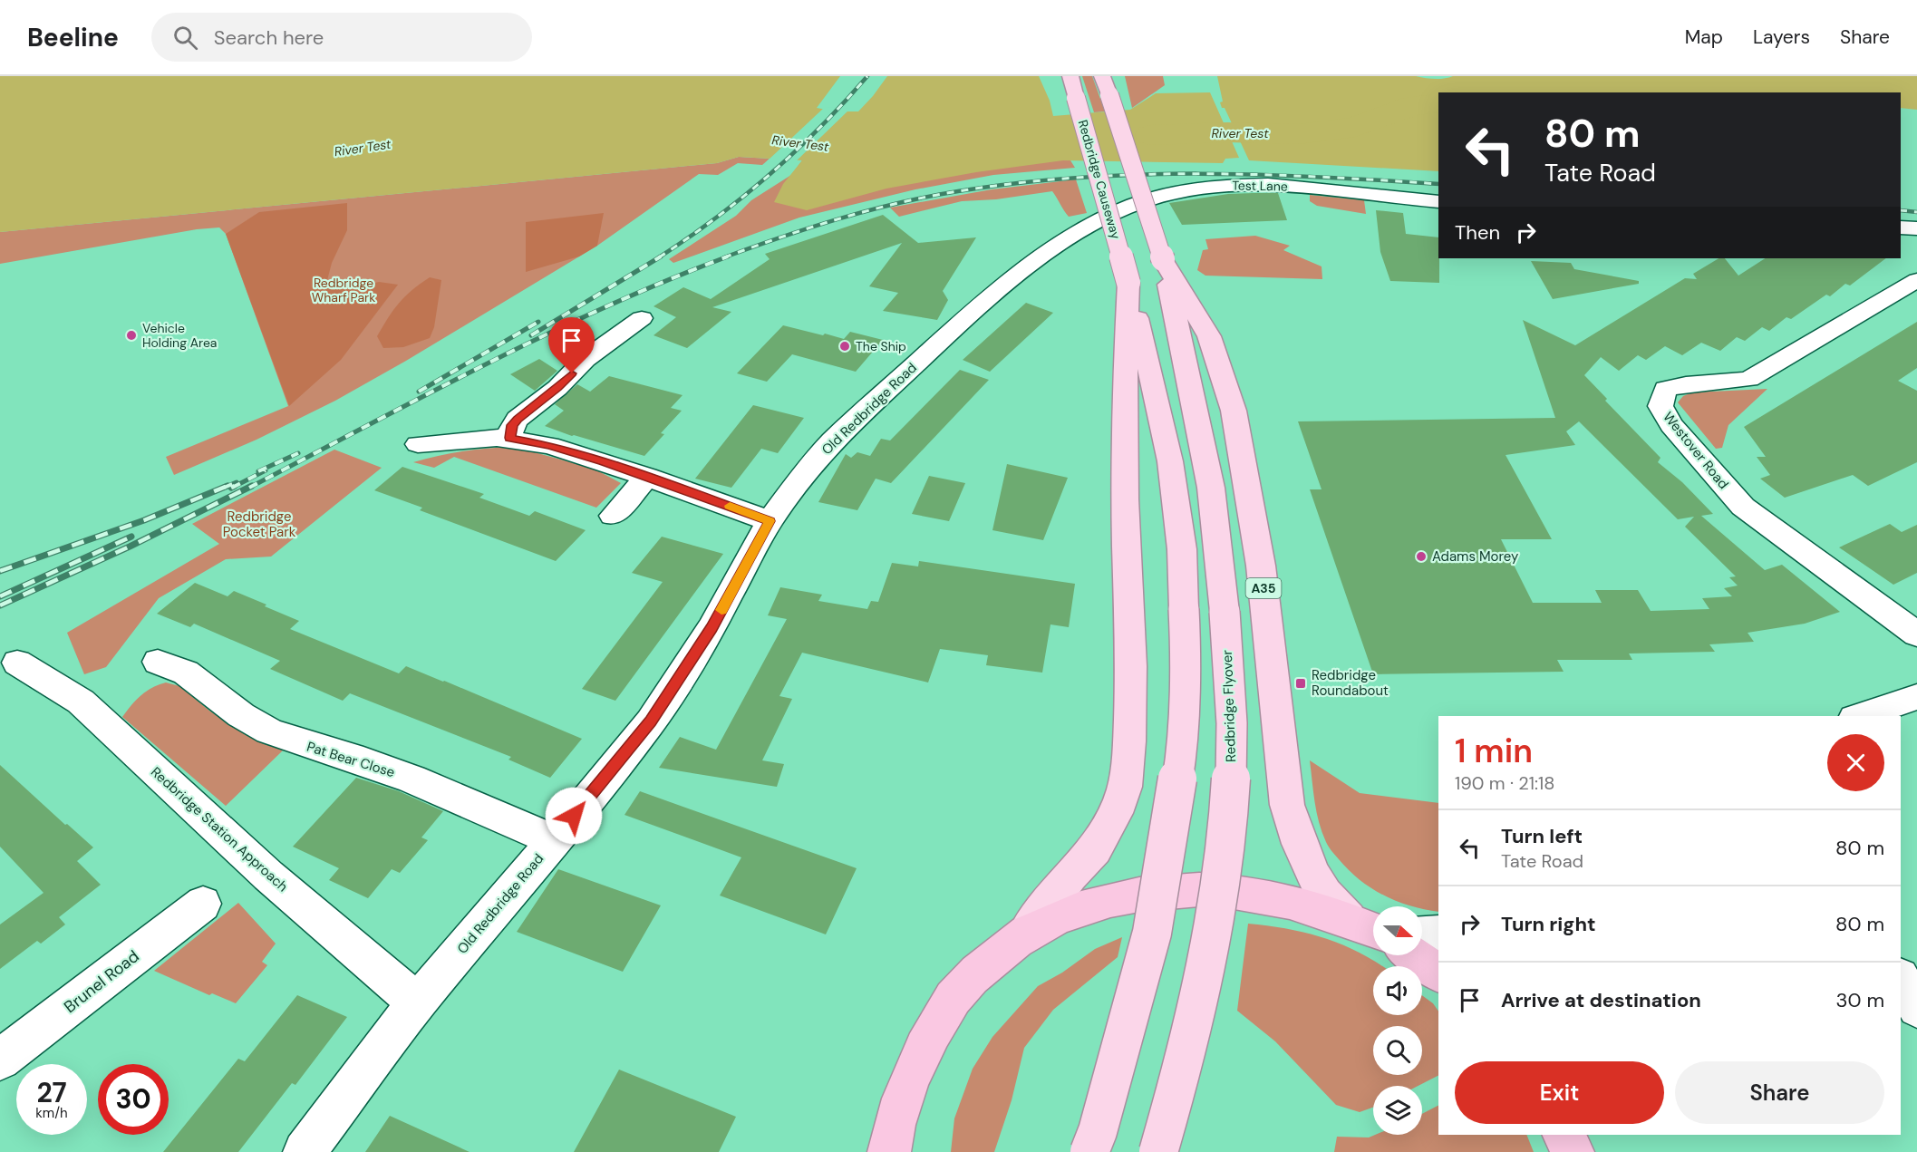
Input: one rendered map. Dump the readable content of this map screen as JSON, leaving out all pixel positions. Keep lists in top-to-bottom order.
{
  "streets": {
    "main road": ["Redbridge Causeway", "A35", "Redbridge Flyover"],
    "street": [
      "Test Lane",
      "Old Redbridge Road",
      "Westover Road",
      "Pat Bear Close",
      "Redbridge Station Approach",
      "Brunel Road"
    ]
  },
  "crossings": [
    ["Test Lane", "Old Redbridge Road"],
    ["Old Redbridge Road", "Pat Bear Close"],
    ["Old Redbridge Road", "Redbridge Station Approach"],
    ["A35", "Redbridge Flyover"]
  ],
  "water": ["River Test"],
  "parks": ["Redbridge Wharf Park", "Redbridge Pocket Park"],
  "places": {
    "other": ["Vehicle Holding Area", "The Ship", "Adams Morey"],
    "transit": ["Redbridge Roundabout"]
  },
  "north": "right",
  "page": {
    "header": "Beeline",
    "search": "Search here",
    "nav": ["Map", "Layers", "Share"],
    "turn": ["80 m", "Tate Road"],
    "then": "Then",
    "heading": ["1 min", "190 m · 21:18"],
    "list": [
      {
        "name": "Turn left",
        "note": "Tate Road",
        "value": "80 m"
      },
      {
        "name": "Turn right",
        "value": "80 m"
      },
      {
        "name": "Arrive at destination",
        "value": "30 m"
      }
    ],
    "buttons": ["Exit", "Share"],
    "speed": "27 km/h",
    "limit": "30"
  }
}
